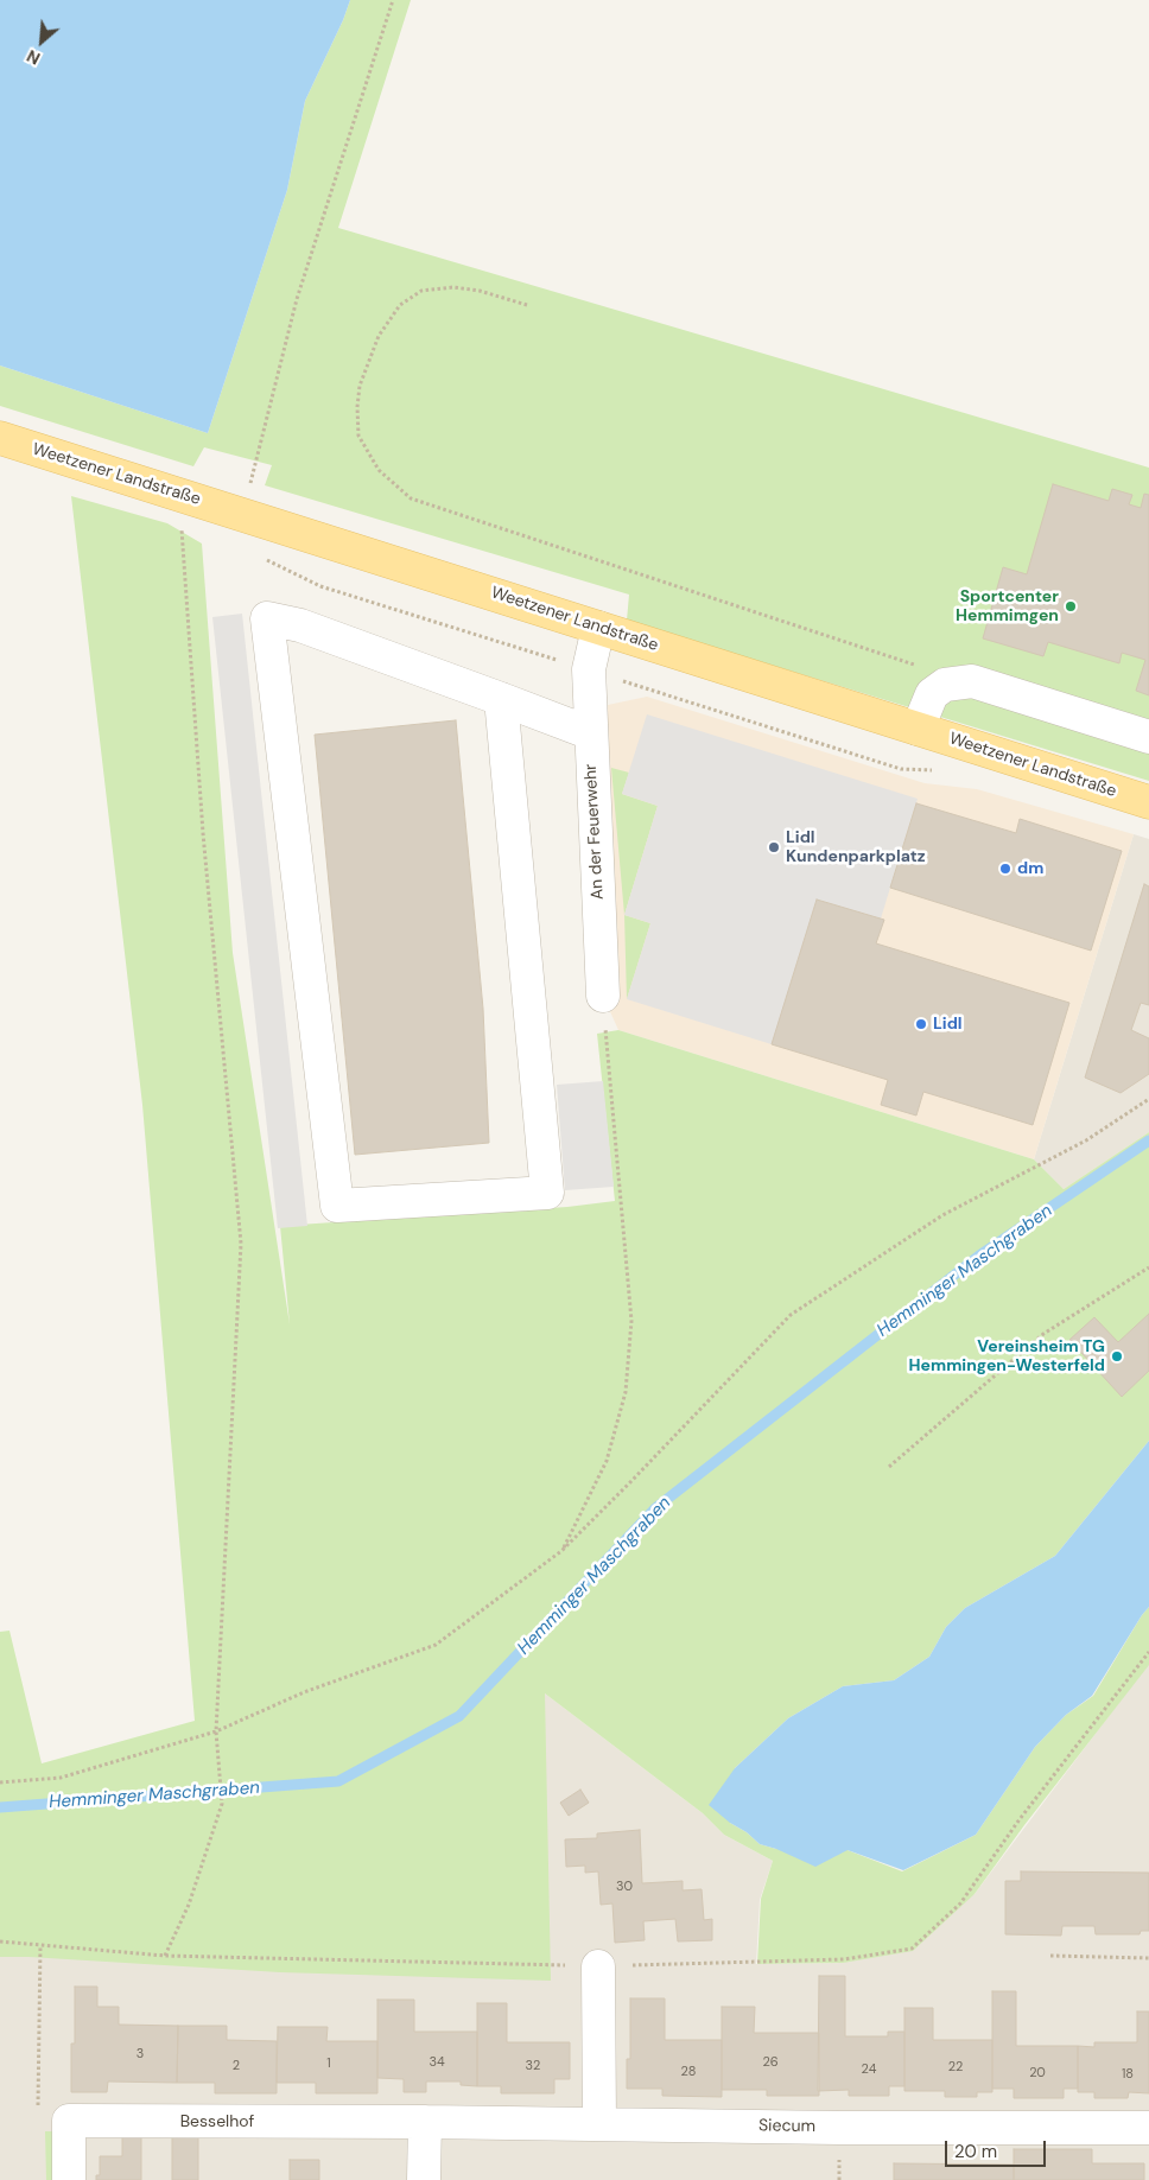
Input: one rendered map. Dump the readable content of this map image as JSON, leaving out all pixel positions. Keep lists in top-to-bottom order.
{
  "streets": {
    "main road": ["Weetzener Landstraße"],
    "street": ["An der Feuerwehr", "Besselhof", "Siecum"]
  },
  "crossings": [
    ["Weetzener Landstraße", "An der Feuerwehr"],
    ["Besselhof", "Siecum"]
  ],
  "water": ["Hemminger Maschgraben"],
  "places": [
    "Sportcenter Hemmimgen",
    "Lidl Kundenparkplatz",
    "dm",
    "Lidl",
    "Vereinsheim TG Hemmingen-Westerfeld"
  ],
  "house_numbers": [
    "30",
    "3",
    "34",
    "26",
    "1",
    "2",
    "32",
    "22",
    "24",
    "28",
    "20",
    "18"
  ],
  "scale_bar": "20 m",
  "north": "bottom left"
}
